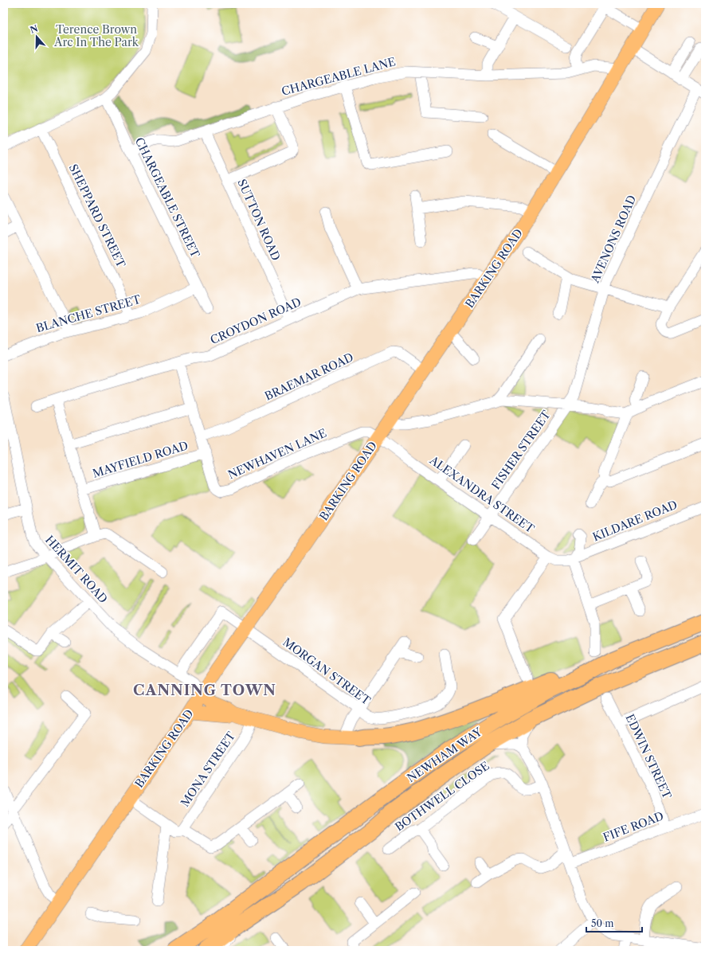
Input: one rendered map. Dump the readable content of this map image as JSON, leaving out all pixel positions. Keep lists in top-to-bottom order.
{
  "streets": {
    "highway": ["NEWHAM WAY"],
    "main road": ["BARKING ROAD"],
    "street": [
      "CHARGEABLE LANE",
      "CHARGEABLE STREET",
      "SHEPPARD STREET",
      "SUTTON ROAD",
      "AVENONS ROAD",
      "BLANCHE STREET",
      "CROYDON ROAD",
      "BRAEMAR ROAD",
      "FISHER STREET",
      "NEWHAVEN LANE",
      "MAYFIELD ROAD",
      "ALEXANDRA STREET",
      "KILDARE ROAD",
      "HERMIT ROAD",
      "MORGAN STREET",
      "EDWIN STREET",
      "MONA STREET",
      "BOTHWELL CLOSE",
      "FIFE ROAD"
    ]
  },
  "crossings": [
    ["CHARGEABLE LANE", "CHARGEABLE STREET"],
    ["CHARGEABLE LANE", "SUTTON ROAD"],
    ["CHARGEABLE LANE", "BARKING ROAD"],
    ["CHARGEABLE STREET", "BLANCHE STREET"],
    ["SHEPPARD STREET", "BLANCHE STREET"],
    ["SUTTON ROAD", "CROYDON ROAD"],
    ["AVENONS ROAD", "FISHER STREET"],
    ["BARKING ROAD", "CROYDON ROAD"],
    ["BARKING ROAD", "BRAEMAR ROAD"],
    ["BARKING ROAD", "NEWHAVEN LANE"],
    ["BARKING ROAD", "ALEXANDRA STREET"],
    ["BARKING ROAD", "HERMIT ROAD"],
    ["BARKING ROAD", "MORGAN STREET"],
    ["FISHER STREET", "ALEXANDRA STREET"],
    ["NEWHAVEN LANE", "MAYFIELD ROAD"],
    ["NEWHAVEN LANE", "ALEXANDRA STREET"],
    ["ALEXANDRA STREET", "KILDARE ROAD"],
    ["HERMIT ROAD", "MORGAN STREET"],
    ["EDWIN STREET", "FIFE ROAD"]
  ],
  "districts": ["CANNING TOWN"],
  "parks": ["Terence Brown Arc In The Park"],
  "scale_bar": "50 m",
  "north": "top"
}
